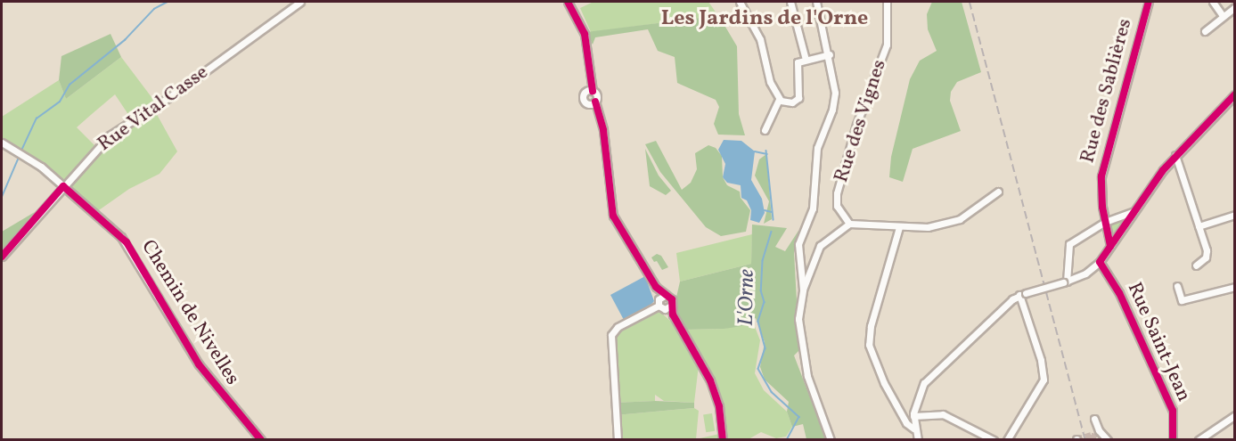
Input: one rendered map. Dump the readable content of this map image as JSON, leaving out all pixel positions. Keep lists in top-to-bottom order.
{
  "streets": {
    "street": [
      "Rue des Sablières",
      "Rue Vital Casse",
      "Rue des Vignes",
      "Chemin de Nivelles",
      "Rue Saint-Jean"
    ]
  },
  "crossings": [
    ["Rue Vital Casse", "Chemin de Nivelles"]
  ],
  "districts": ["Les Jardins de l'Orne"],
  "water": ["L'Orne"]
}
